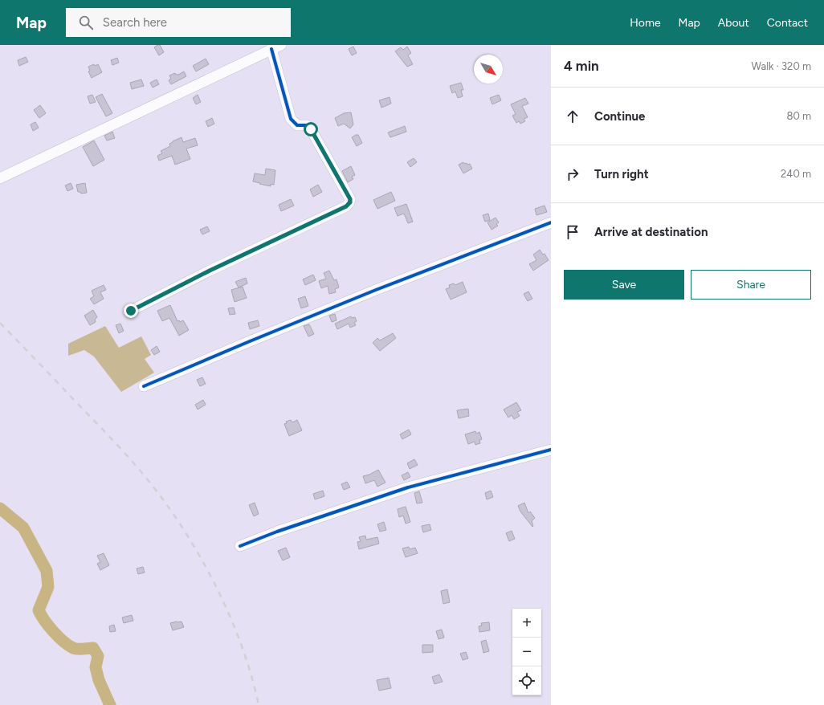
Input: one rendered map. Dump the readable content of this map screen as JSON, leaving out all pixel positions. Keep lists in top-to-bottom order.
{
  "north": "bottom right",
  "page": {
    "header": "Map",
    "search": "Search here",
    "nav": [
      "Home",
      "Map",
      "About",
      "Contact"
    ],
    "heading": ["4 min", "Walk · 320 m"],
    "list": [
      ["Continue", "80 m"],
      ["Turn right", "240 m"],
      "Arrive at destination"
    ],
    "buttons": ["Save", "Share"],
    "map_buttons": ["+", "−"]
  }
}
